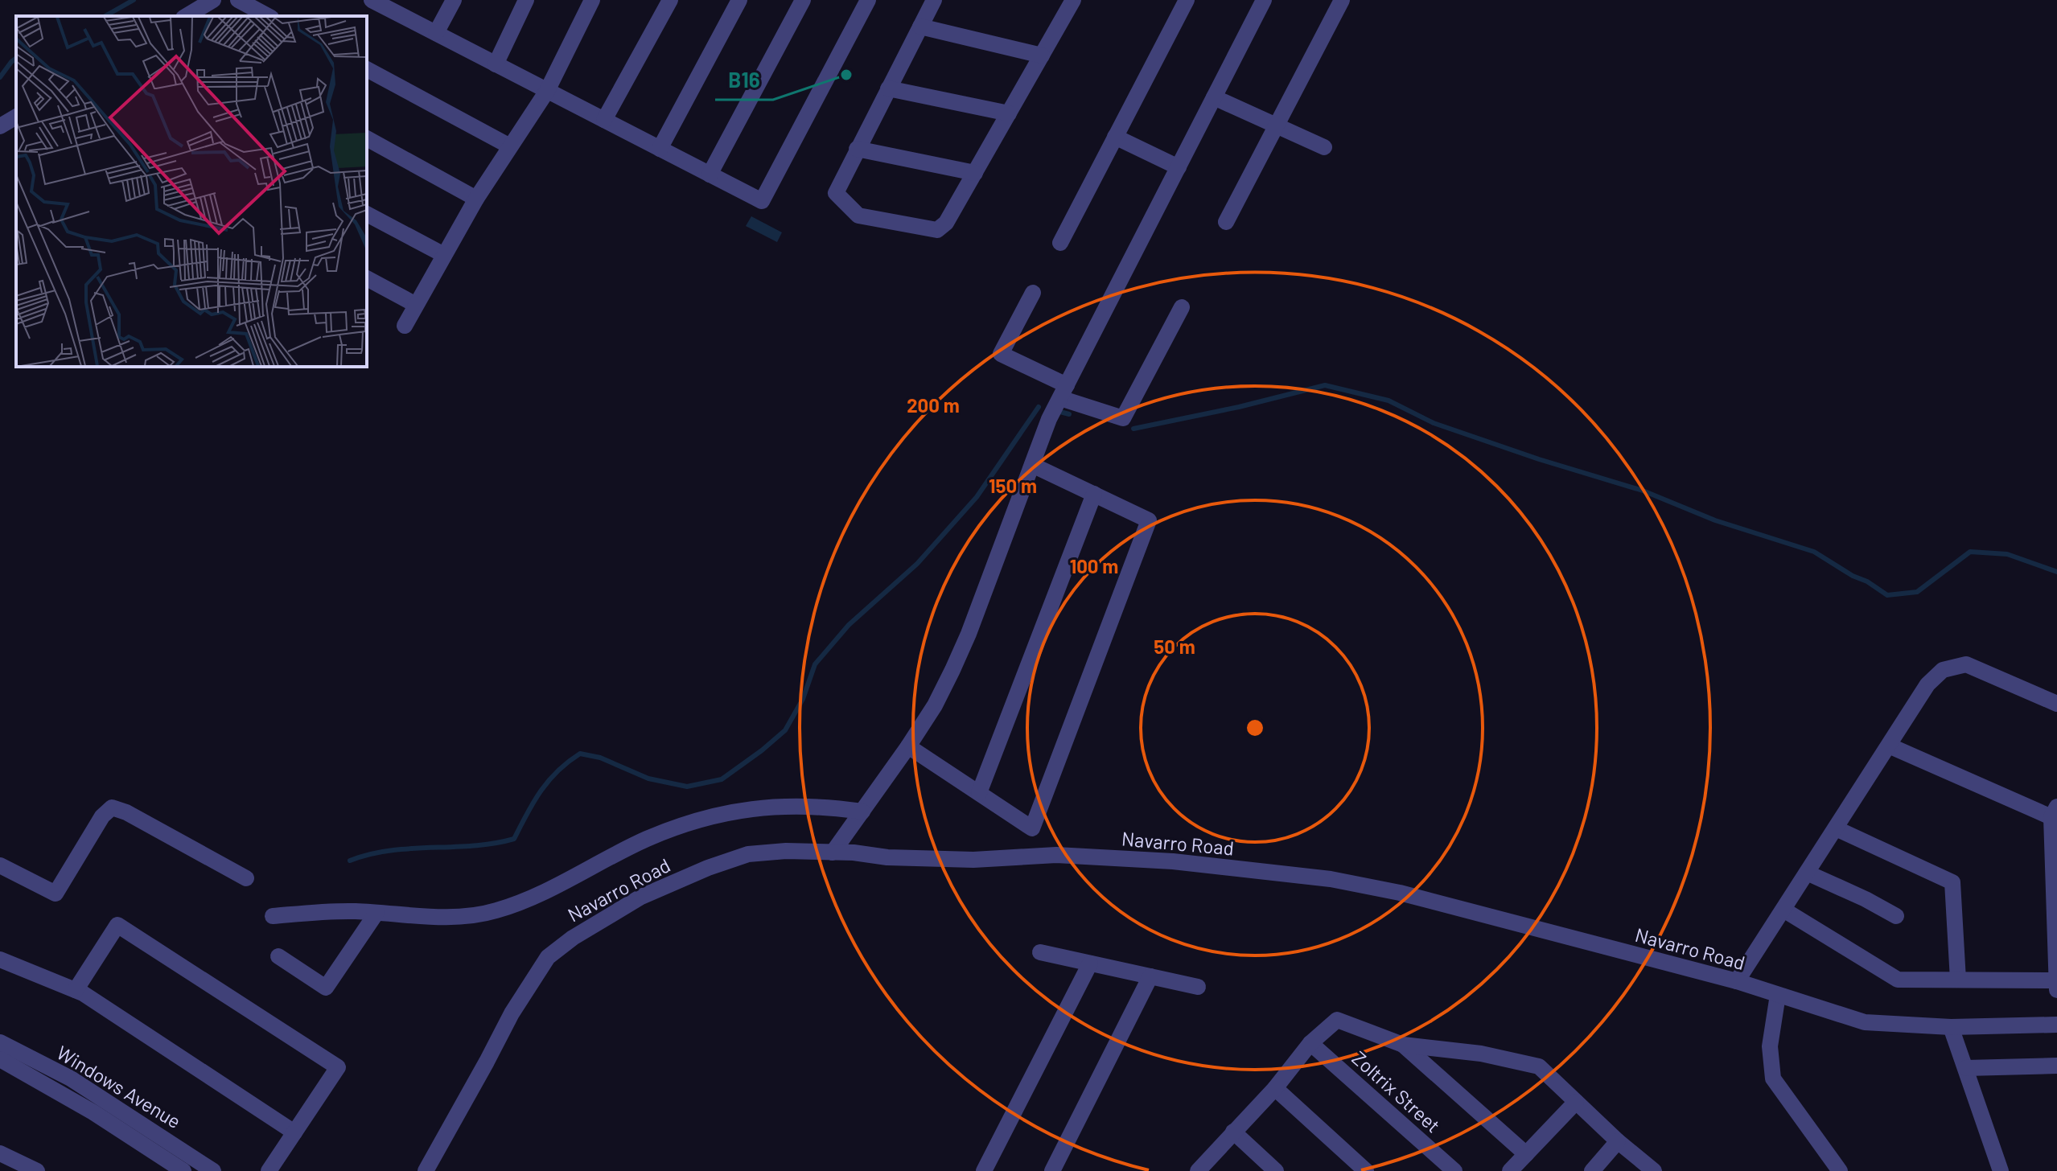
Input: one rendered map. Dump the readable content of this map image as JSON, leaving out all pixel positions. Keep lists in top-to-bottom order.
{
  "streets": {
    "street": ["Navarro Road", "Windows Avenue", "Zoltrix Street"]
  },
  "places": ["B16"],
  "rings": [
    "200 m",
    "150 m",
    "100 m",
    "50 m"
  ]
}
